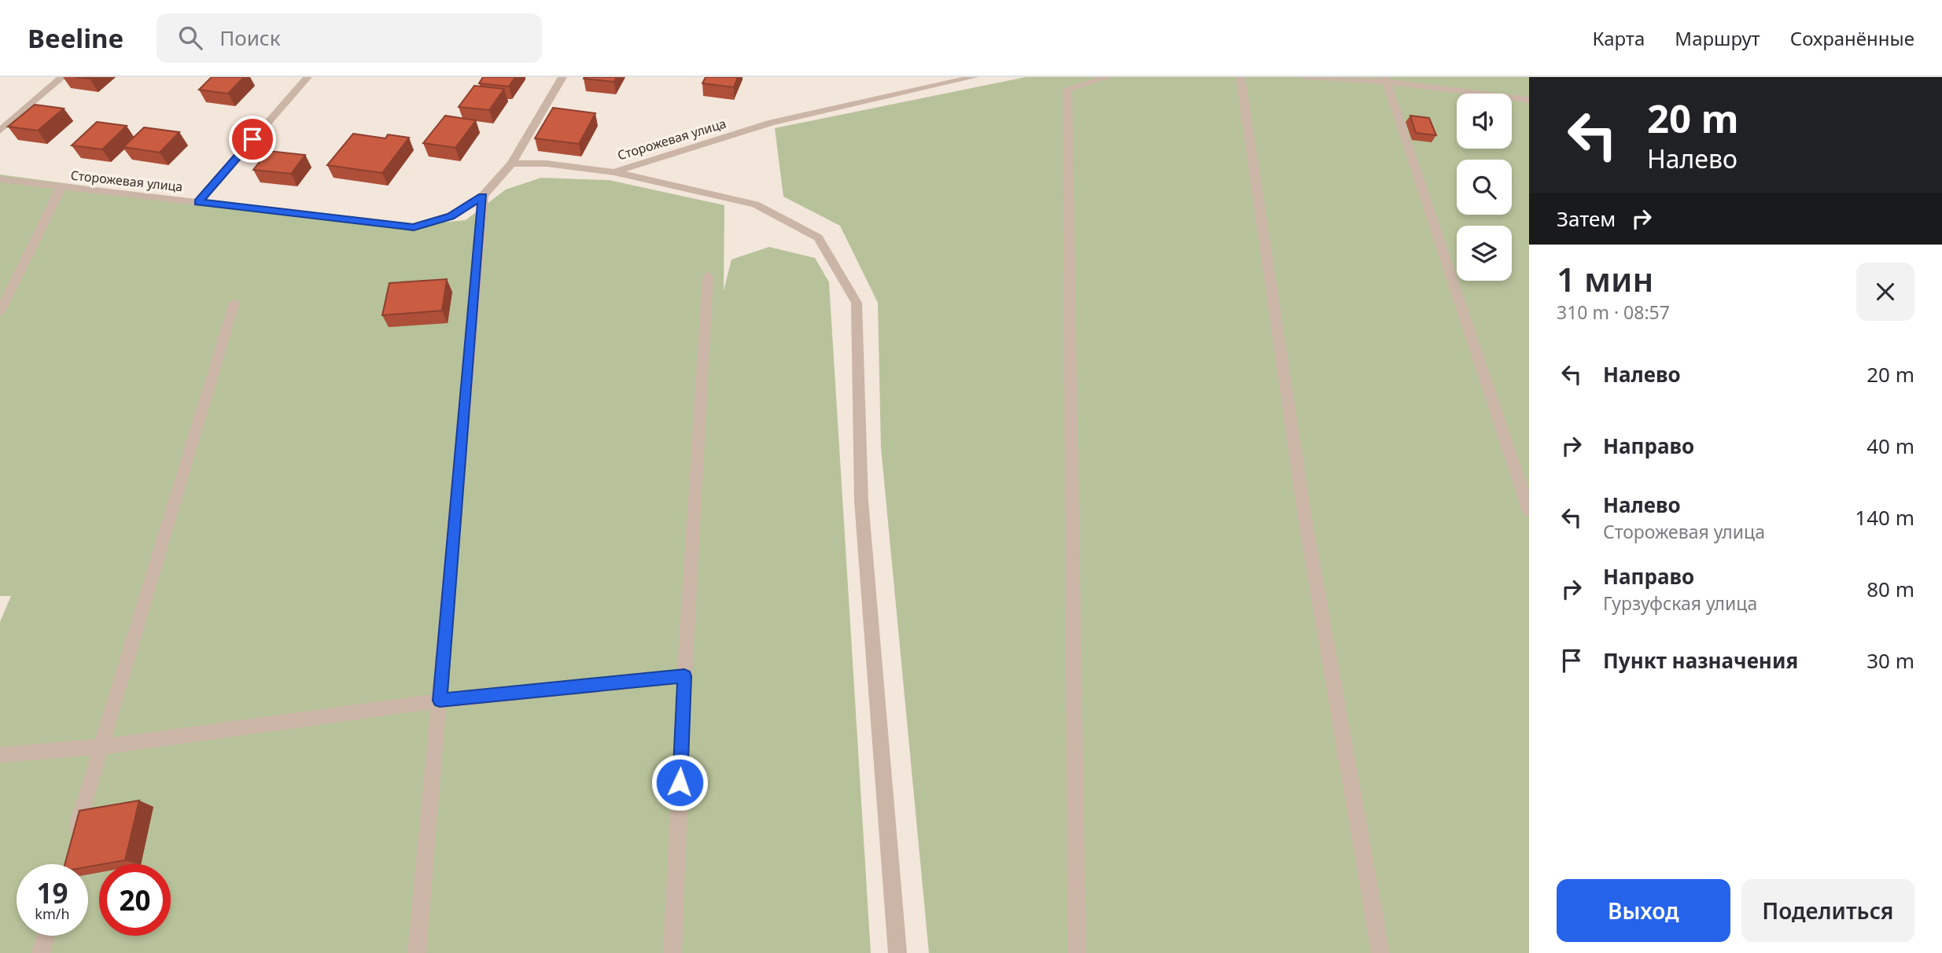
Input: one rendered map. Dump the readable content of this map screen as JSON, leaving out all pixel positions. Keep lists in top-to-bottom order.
{
  "streets": {
    "street": ["Сторожевая улица"]
  },
  "page": {
    "header": "Beeline",
    "search": "Поиск",
    "nav": ["Карта", "Маршрут", "Сохранённые"],
    "turn": ["20 m", "Налево"],
    "then": "Затем",
    "heading": ["1 мин", "310 m · 08:57"],
    "list": [
      {
        "name": "Налево",
        "value": "20 m"
      },
      {
        "name": "Направо",
        "value": "40 m"
      },
      {
        "name": "Налево",
        "note": "Сторожевая улица",
        "value": "140 m"
      },
      {
        "name": "Направо",
        "note": "Гурзуфская улица",
        "value": "80 m"
      },
      {
        "name": "Пункт назначения",
        "value": "30 m"
      }
    ],
    "speed": "19 km/h",
    "limit": "20",
    "buttons": ["Выход", "Поделиться"]
  }
}
